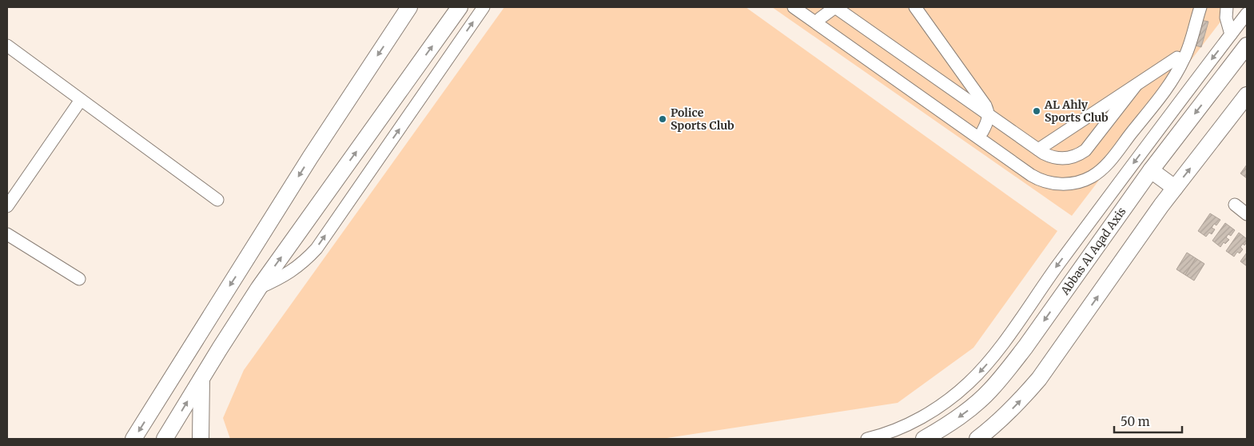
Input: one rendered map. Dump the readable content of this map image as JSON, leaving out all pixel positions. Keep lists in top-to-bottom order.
{
  "streets": {
    "main road": ["Abbas Al Aqad Axis"]
  },
  "places": ["AL Ahly Sports Club", "Police Sports Club"],
  "scale_bar": "50 m"
}
